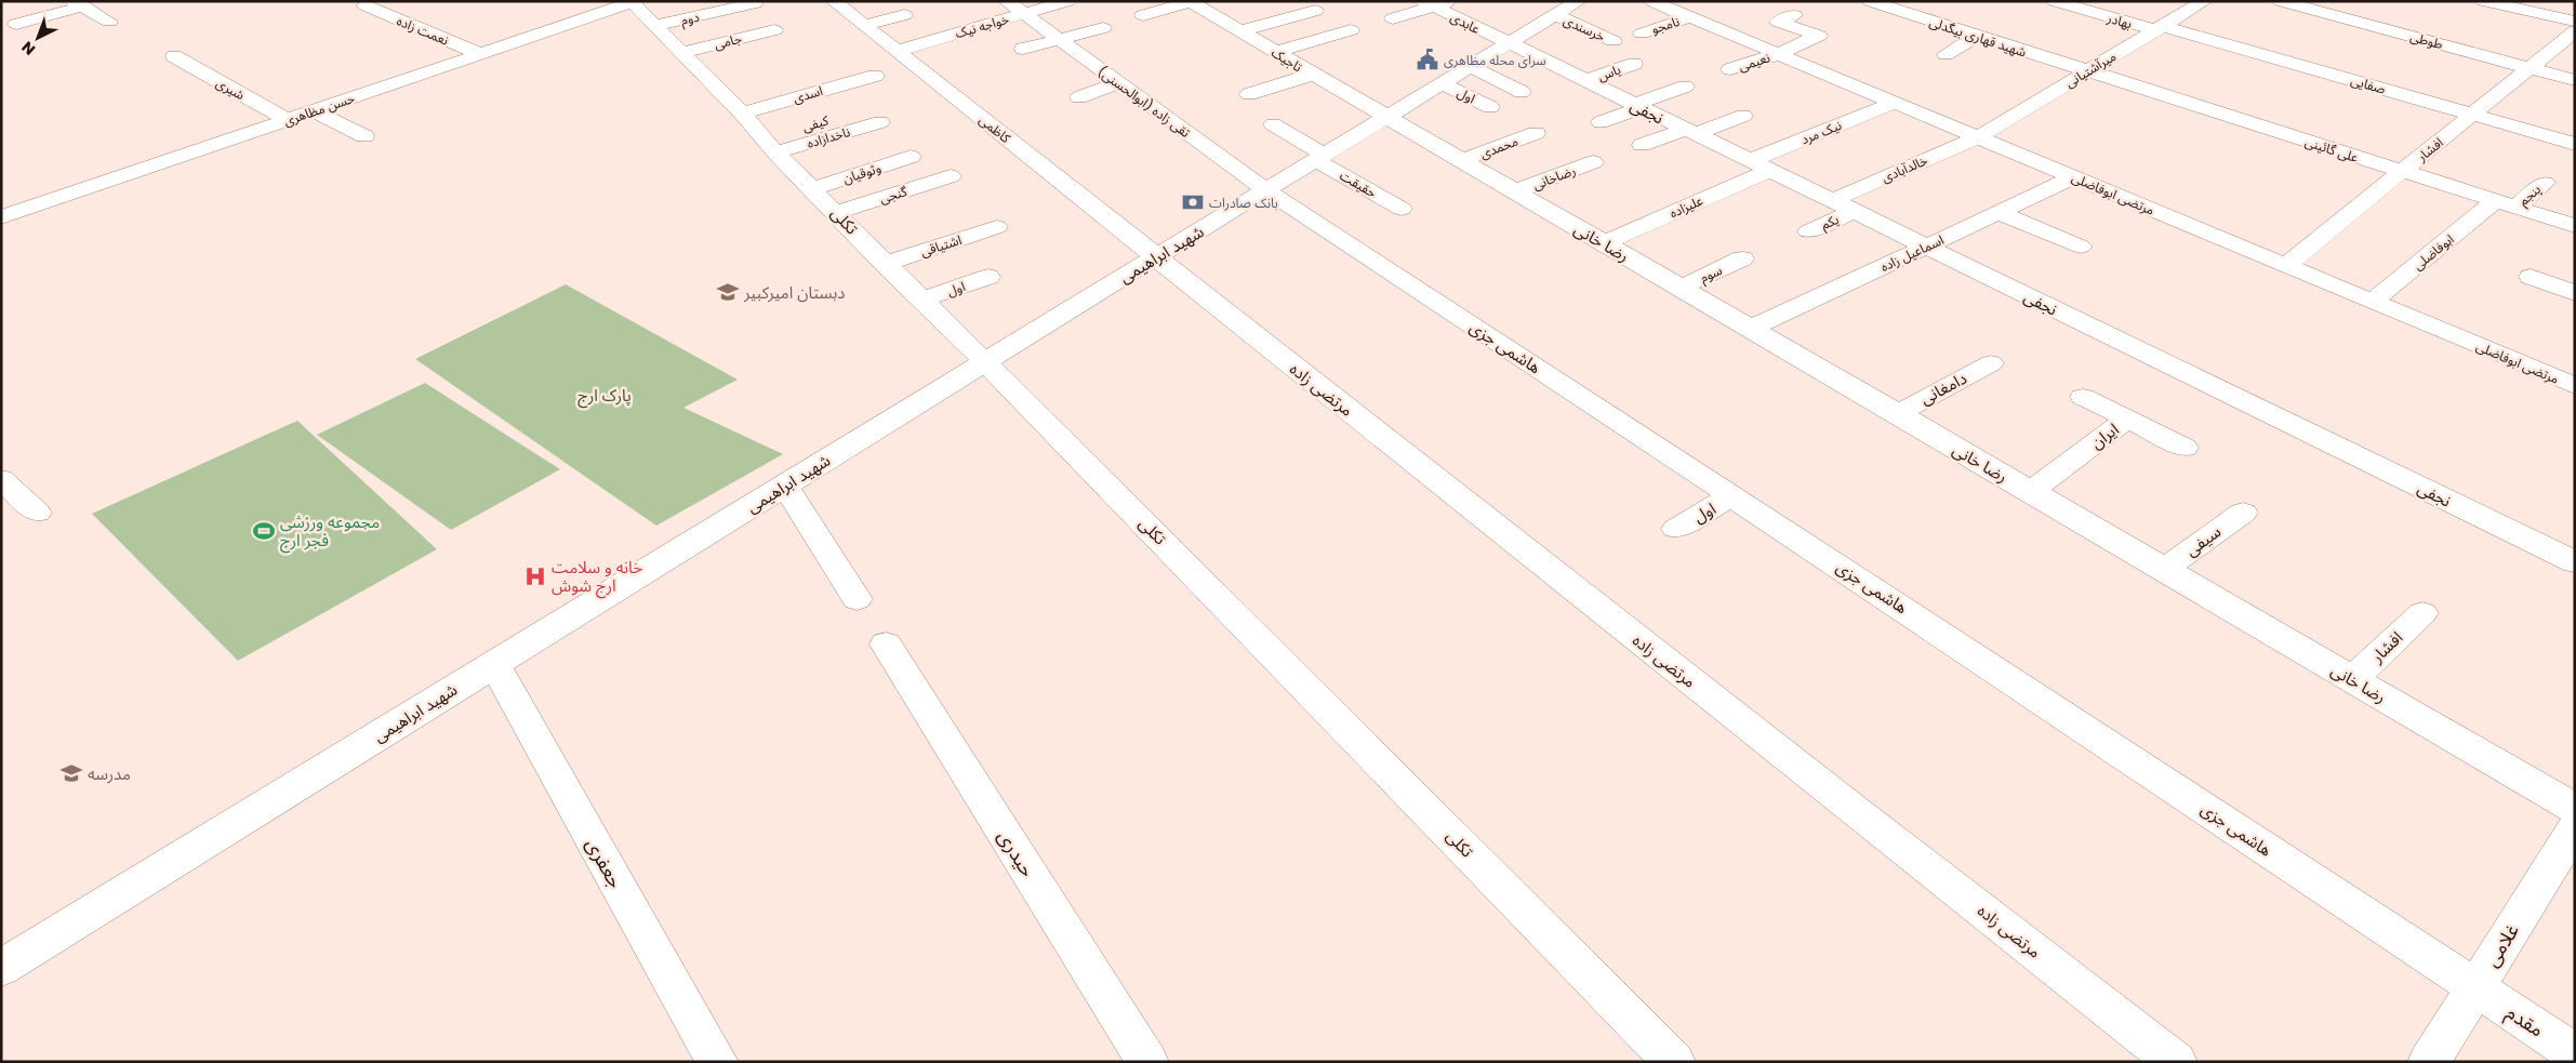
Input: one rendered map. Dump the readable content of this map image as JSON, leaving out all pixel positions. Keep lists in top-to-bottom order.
{
  "streets": {
    "street": [
      "دوم",
      "بهادر",
      "عابدی",
      "نامجو",
      "خواجه نیک",
      "خرسندی",
      "نعمت زاده",
      "شهید قهاری بیگدلی",
      "طوطی",
      "جامی",
      "تاجیک",
      "نعیمی",
      "میرآشتیانی",
      "یاس",
      "صفایی",
      "شیری",
      "اسدی",
      "اول",
      "تقی زاده (ابوالحسنی)",
      "حسن مظاهری",
      "نجفی",
      "کاظمی",
      "نیک مرد",
      "ناخدازاده",
      "محمدی",
      "علی گائینی",
      "افشار",
      "خالدآبادی",
      "وثوقیان",
      "رضاخانی",
      "حقیقت",
      "مرتضی ابوفاضلی",
      "گنجی",
      "پنجم",
      "علیزاده",
      "تکلی",
      "یکم",
      "رضا خانی",
      "اشتیاقی",
      "ابوفاضلی",
      "اسماعیل زاده",
      "شهید ابراهیمی",
      "سوم",
      "هاشمی جزی",
      "دامغانی",
      "مرتضی زاده",
      "ایران",
      "سیفی",
      "حیدری",
      "جعفری",
      "غلامی",
      "مقدم"
    ]
  },
  "crossings": [
    ["دوم", "تکلی"],
    ["بهادر", "میرآشتیانی"],
    ["بهادر", "صفایی"],
    ["عابدی", "نجفی"],
    ["عابدی", "شهید ابراهیمی"],
    ["نامجو", "مرتضی ابوفاضلی"],
    ["خواجه نیک", "تقی زاده (ابوالحسنی)"],
    ["خواجه نیک", "کاظمی"],
    ["خرسندی", "شهید ابراهیمی"],
    ["نعمت زاده", "حسن مظاهری"],
    ["شهید قهاری بیگدلی", "میرآشتیانی"],
    ["شهید قهاری بیگدلی", "علی گائینی"],
    ["طوطی", "افشار"],
    ["جامی", "تکلی"],
    ["تاجیک", "رضا خانی"],
    ["تاجیک", "شهید ابراهیمی"],
    ["نعیمی", "مرتضی ابوفاضلی"],
    ["میرآشتیانی", "صفایی"],
    ["میرآشتیانی", "علی گائینی"],
    ["میرآشتیانی", "خالدآبادی"],
    ["میرآشتیانی", "مرتضی ابوفاضلی"],
    ["یاس", "نجفی"],
    ["صفایی", "افشار"],
    ["شیری", "حسن مظاهری"],
    ["اسدی", "تکلی"],
    ["اول", "تکلی"],
    ["اول", "شهید ابراهیمی"],
    ["اول", "هاشمی جزی"],
    ["تقی زاده (ابوالحسنی)", "شهید ابراهیمی"],
    ["تقی زاده (ابوالحسنی)", "هاشمی جزی"],
    ["حسن مظاهری", "تکلی"],
    ["نجفی", "نیک مرد"],
    ["نجفی", "خالدآبادی"],
    ["نجفی", "علیزاده"],
    ["نجفی", "یکم"],
    ["نجفی", "اسماعیل زاده"],
    ["نجفی", "شهید ابراهیمی"],
    ["کاظمی", "شهید ابراهیمی"],
    ["کاظمی", "مرتضی زاده"],
    ["نیک مرد", "مرتضی ابوفاضلی"],
    ["نیک مرد", "علیزاده"],
    ["ناخدازاده", "تکلی"],
    ["محمدی", "رضا خانی"],
    ["علی گائینی", "افشار"],
    ["علی گائینی", "پنجم"],
    ["علی گائینی", "ابوفاضلی"],
    ["افشار", "مرتضی ابوفاضلی"],
    ["افشار", "رضا خانی"],
    ["خالدآبادی", "مرتضی ابوفاضلی"],
    ["وثوقیان", "تکلی"],
    ["رضاخانی", "رضا خانی"],
    ["حقیقت", "شهید ابراهیمی"],
    ["مرتضی ابوفاضلی", "ابوفاضلی"],
    ["مرتضی ابوفاضلی", "اسماعیل زاده"],
    ["گنجی", "تکلی"],
    ["پنجم", "ابوفاضلی"],
    ["علیزاده", "رضا خانی"],
    ["تکلی", "اشتیاقی"],
    ["تکلی", "شهید ابراهیمی"],
    ["رضا خانی", "اسماعیل زاده"],
    ["رضا خانی", "شهید ابراهیمی"],
    ["رضا خانی", "سوم"],
    ["رضا خانی", "دامغانی"],
    ["رضا خانی", "ایران"],
    ["رضا خانی", "سیفی"],
    ["شهید ابراهیمی", "هاشمی جزی"],
    ["شهید ابراهیمی", "مرتضی زاده"],
    ["شهید ابراهیمی", "جعفری"],
    ["هاشمی جزی", "غلامی"],
    ["هاشمی جزی", "مقدم"],
    ["غلامی", "مقدم"]
  ],
  "parks": ["پارک ارج"],
  "places": {
    "public building": ["سرای محله مظاهری"],
    "bank": ["بانک صادرات"],
    "school or university": ["دبستان امیرکبیر", "مدرسه"],
    "sports": ["مجموعه ورزشی فجر ارج"],
    "hospital": ["خانه و سلامت ارج شوش"]
  },
  "north": "bottom left"
}
